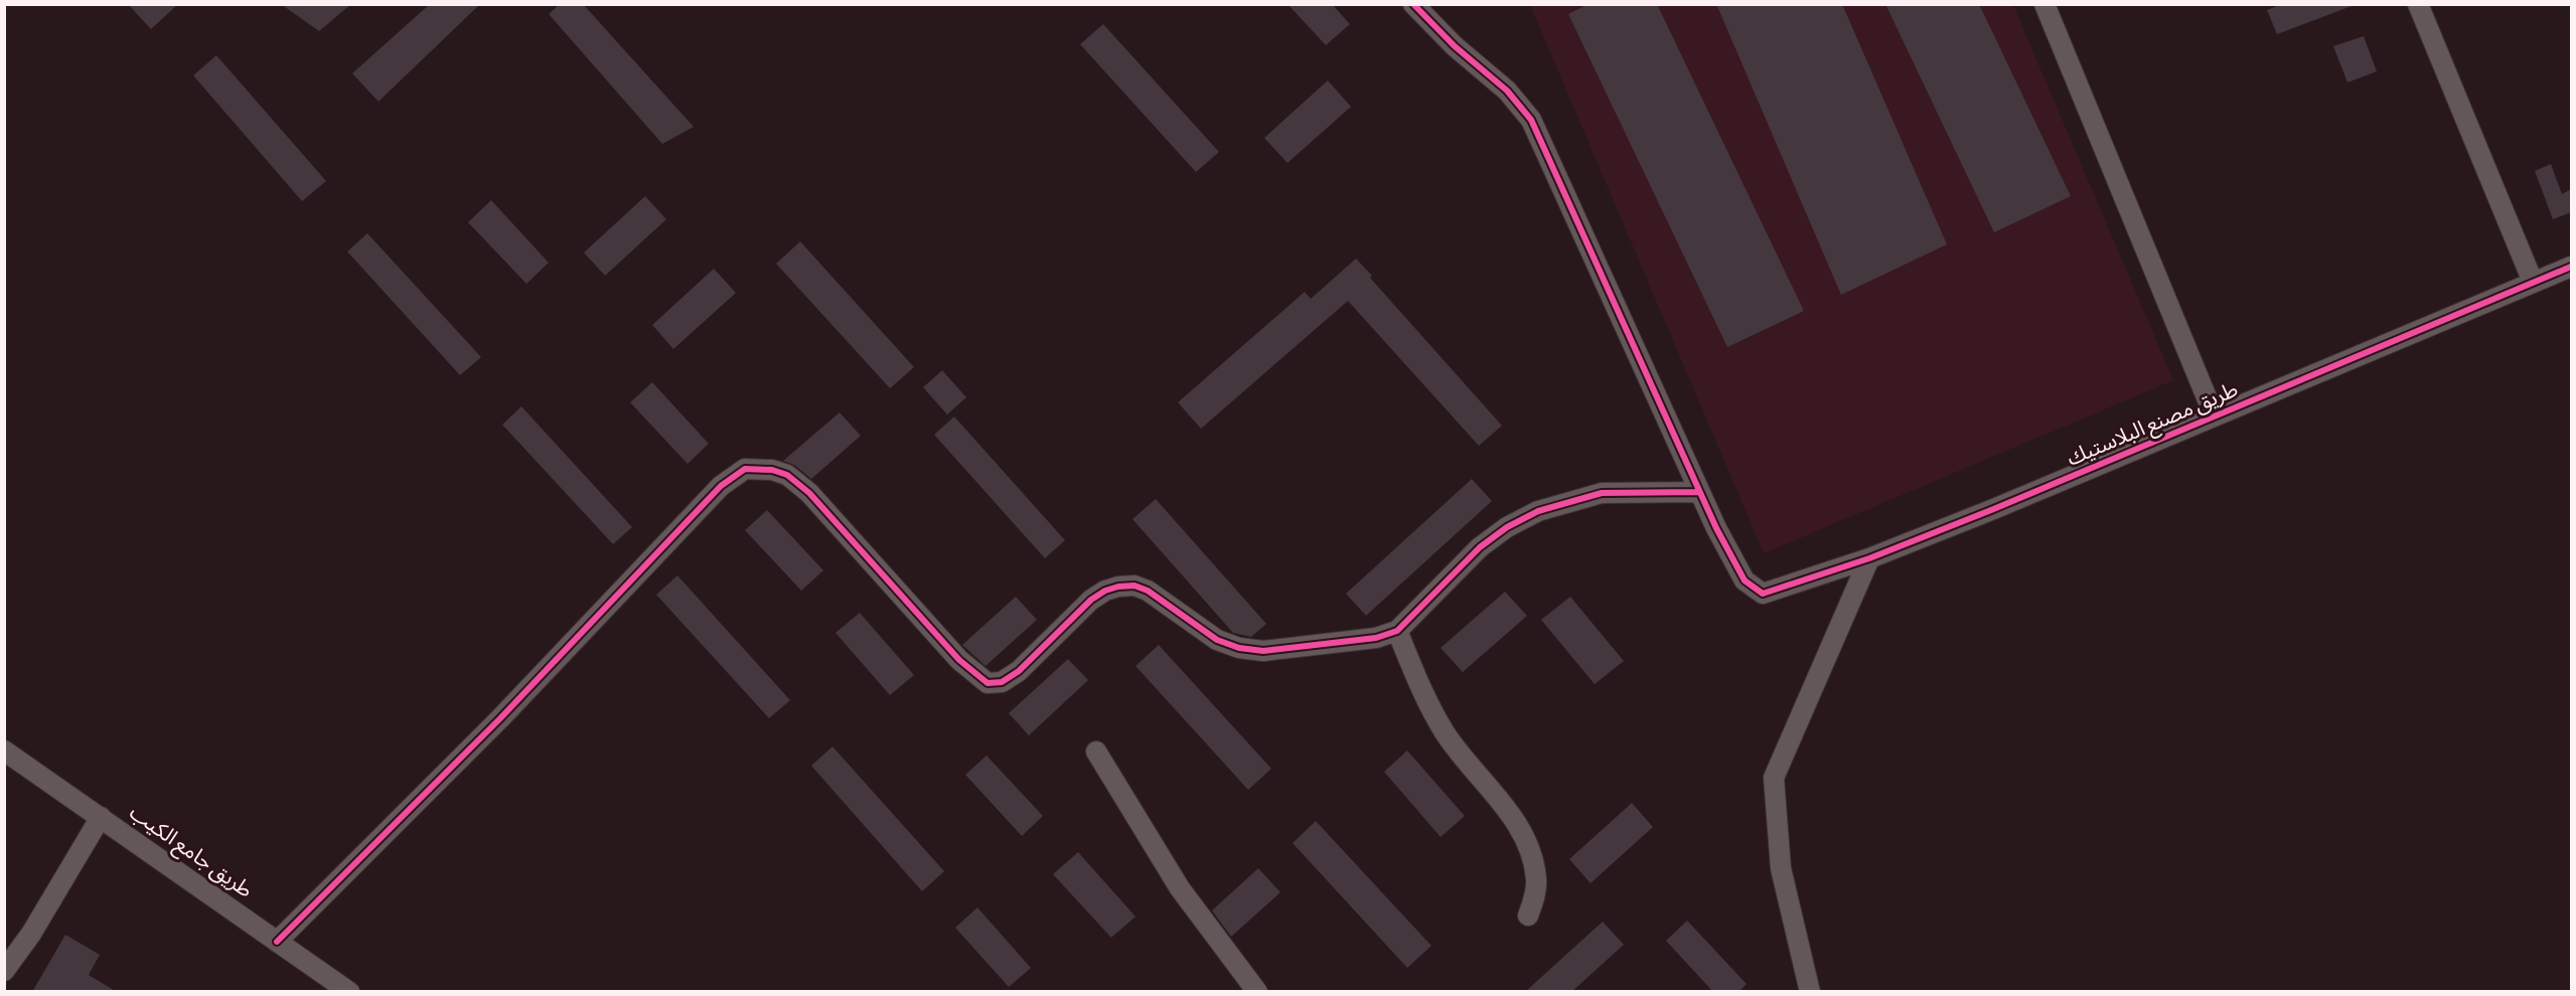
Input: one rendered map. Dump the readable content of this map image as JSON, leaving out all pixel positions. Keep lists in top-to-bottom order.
{
  "streets": {
    "street": ["طريق مصنع البلاستيك", "طريق جامع الكيب"]
  }
}
